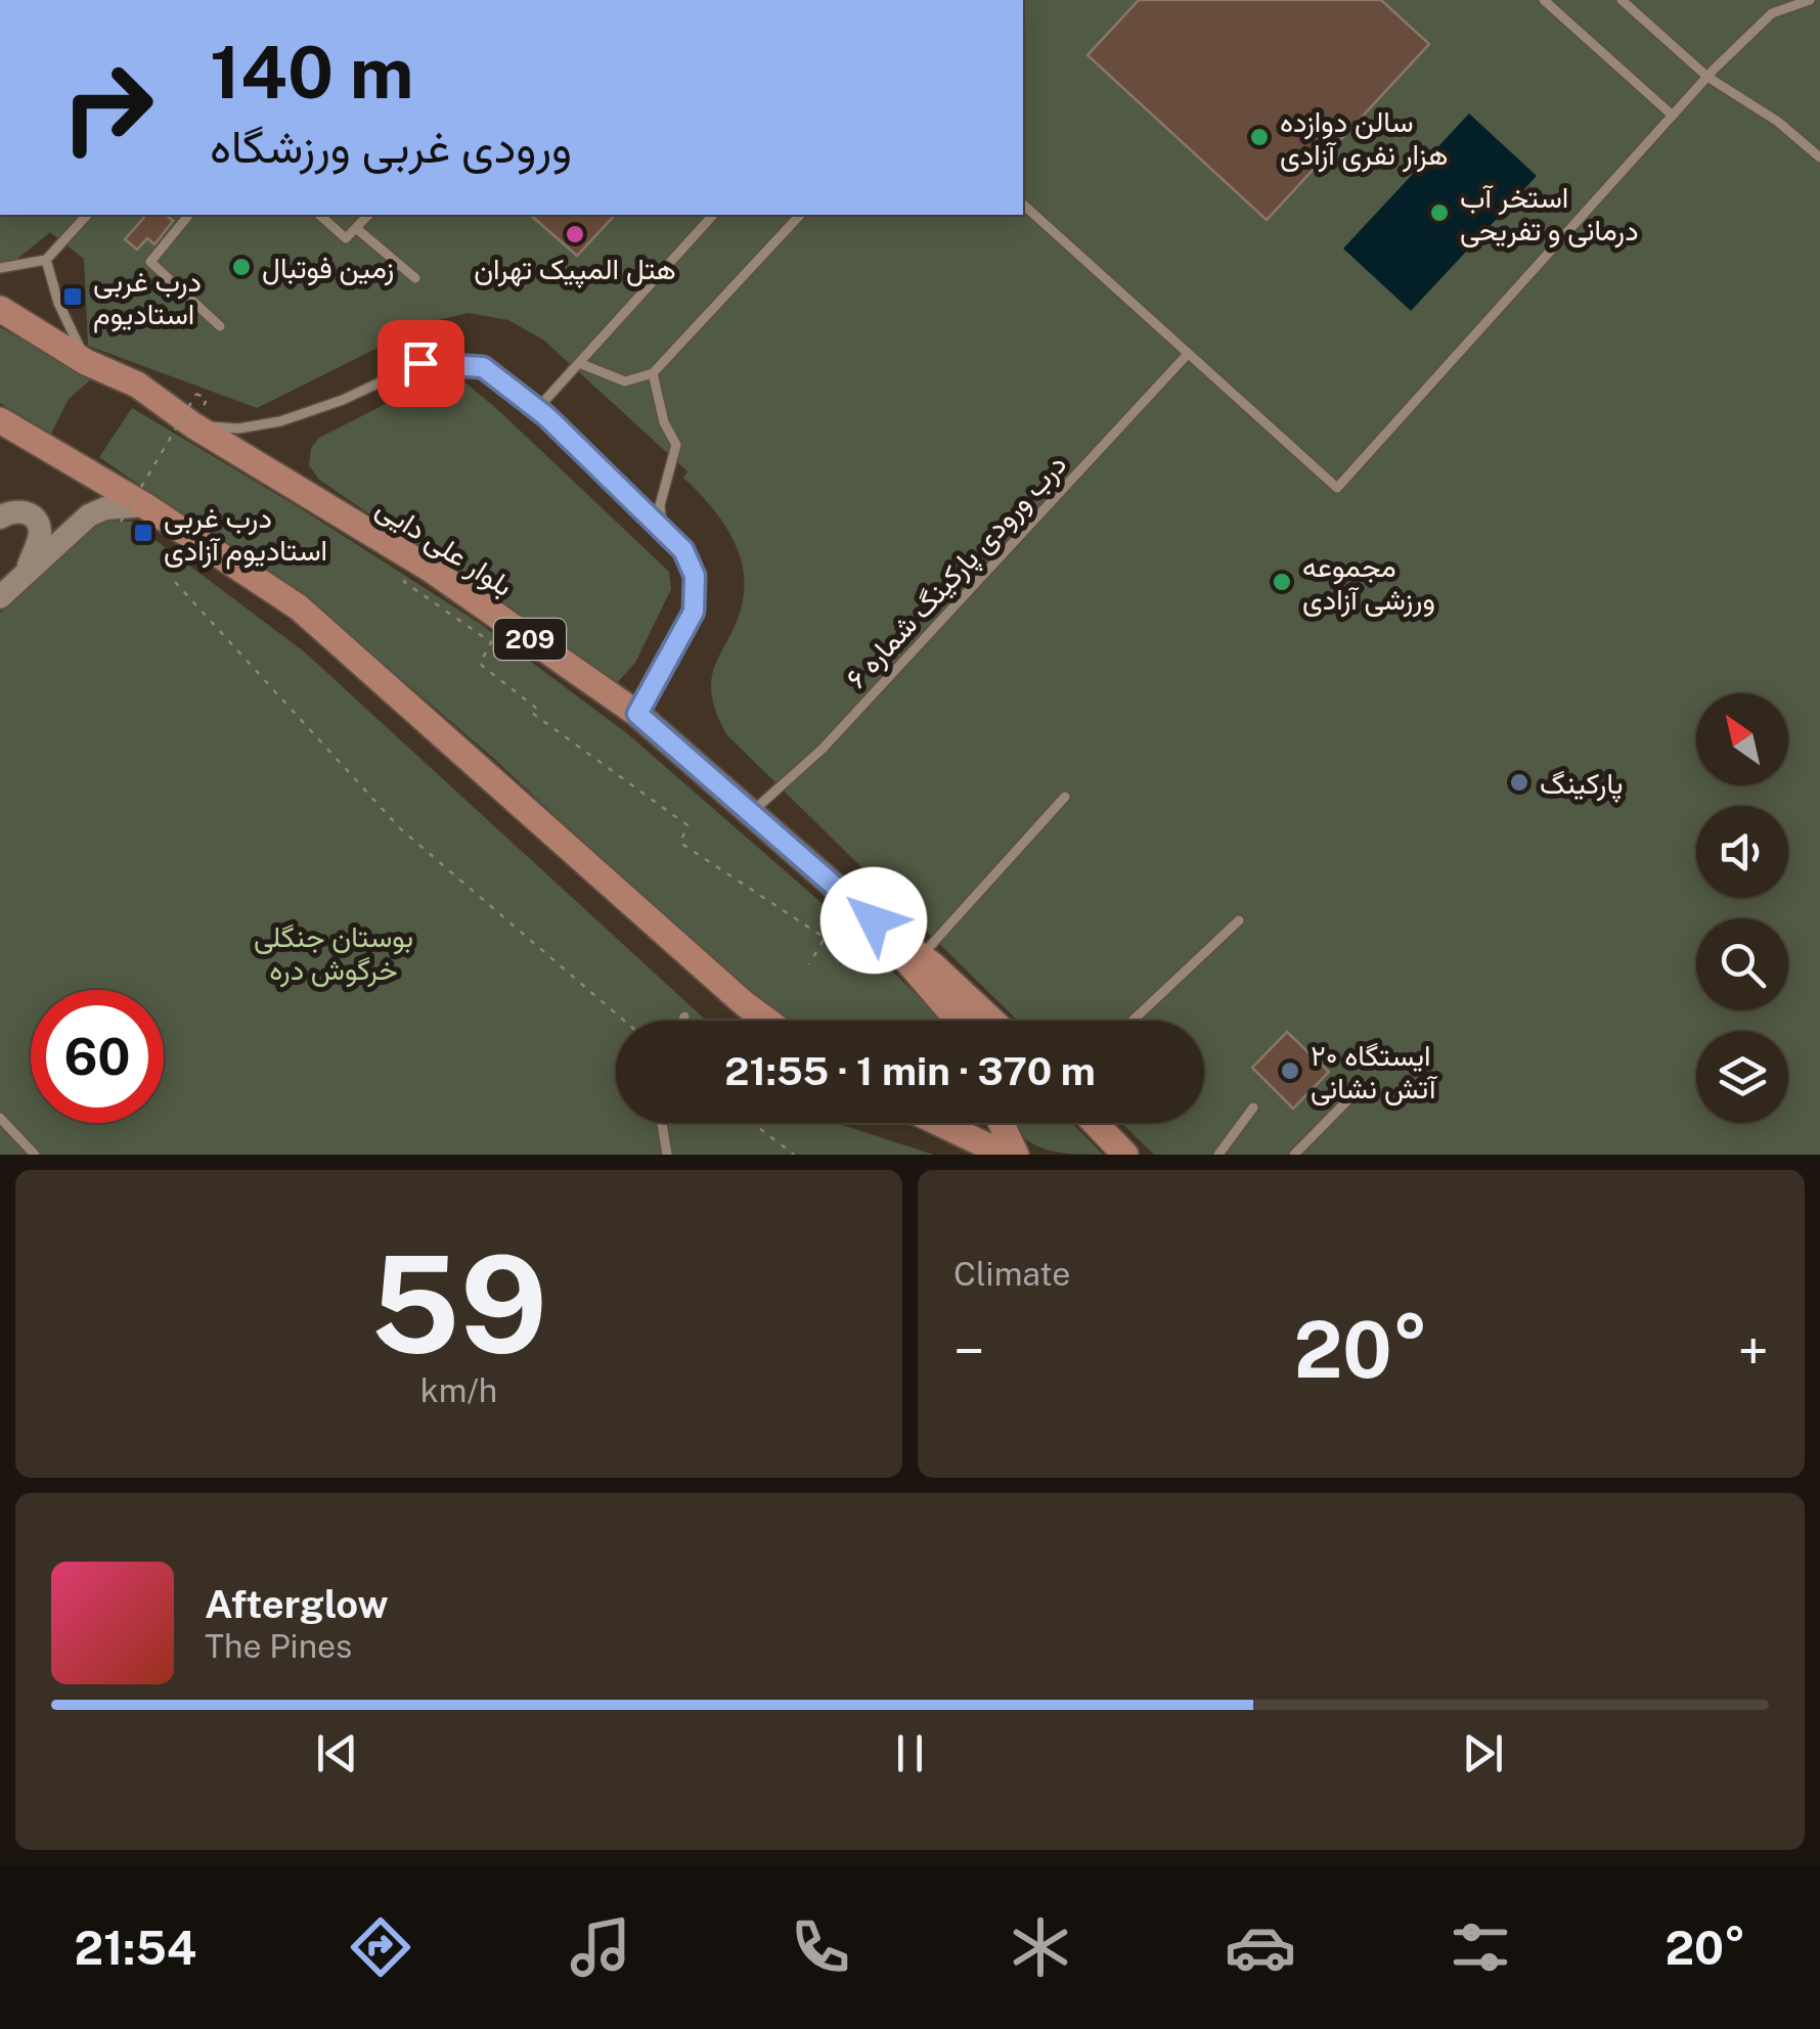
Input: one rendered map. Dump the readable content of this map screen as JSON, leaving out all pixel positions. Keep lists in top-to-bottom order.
{
  "streets": {
    "main road": ["بلوار علی دایی", "209"],
    "lane": ["درب ورودی پارکینگ شماره ۶"]
  },
  "crossings": [
    ["بلوار علی دایی", "درب ورودی پارکینگ شماره ۶"]
  ],
  "parks": ["بوستان جنگلی خرگوش دره"],
  "places": {
    "other": [
      "سالن دوازده هزار نفری آزادی",
      "استخر آب درمانی و تفریحی",
      "هتل المپیک تهران",
      "زمین فوتبال",
      "مجموعه ورزشی آزادی",
      "پارکینگ",
      "ایستگاه ۲۰ آتش نشانی"
    ],
    "transit": ["درب غربی استادیوم", "درب غربی استادیوم آزادی"]
  },
  "north": "top left",
  "page": {
    "turn": ["140 m", "ورودی غربی ورزشگاه"],
    "limit": "60",
    "trip": "21:55 · 1 min · 370 m",
    "tile": [
      ["59", "km/h"],
      "Climate"
    ],
    "heat": ["−", "20°", "+"],
    "song": ["Afterglow", "The Pines"],
    "tabs": ["21:54", "20°"]
  }
}
